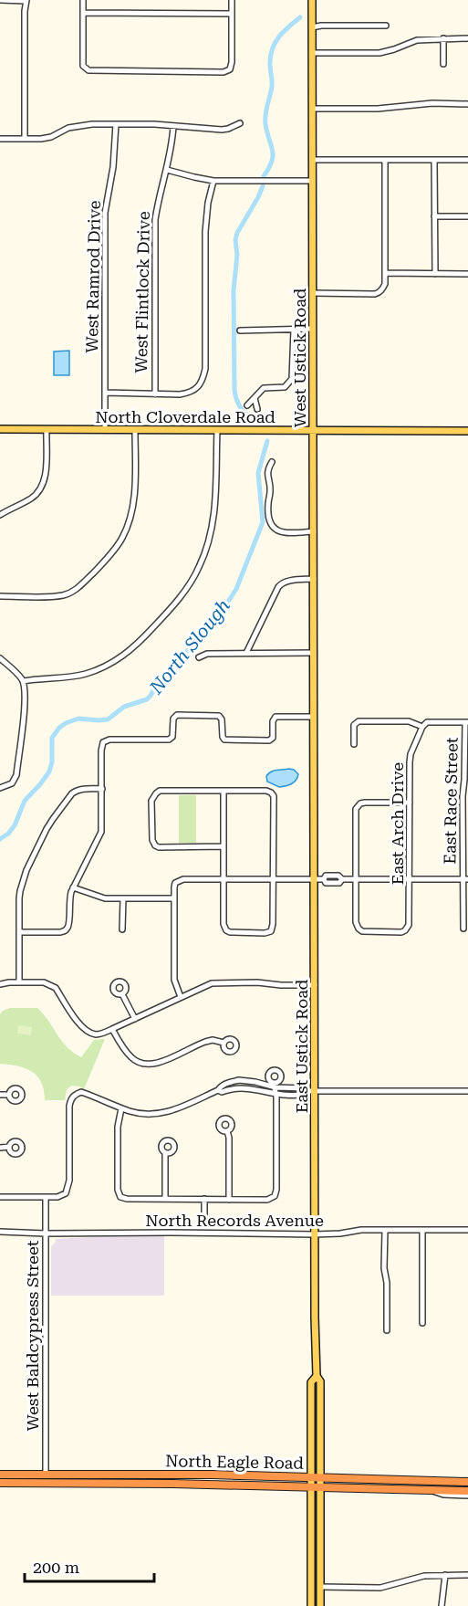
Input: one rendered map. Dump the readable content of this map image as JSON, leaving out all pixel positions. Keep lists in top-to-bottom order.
{
  "streets": {
    "highway": ["North Eagle Road"],
    "main road": ["West Ustick Road", "North Cloverdale Road", "East Ustick Road"],
    "street": [
      "West Ramrod Drive",
      "West Flintlock Drive",
      "East Race Street",
      "East Arch Drive",
      "North Records Avenue",
      "West Baldcypress Street"
    ]
  },
  "crossings": [
    ["West Ramrod Drive", "North Cloverdale Road"],
    ["West Ustick Road", "North Cloverdale Road"],
    ["West Ustick Road", "East Ustick Road"],
    ["East Race Street", "East Arch Drive"],
    ["East Ustick Road", "North Records Avenue"],
    ["East Ustick Road", "North Eagle Road"],
    ["North Records Avenue", "West Baldcypress Street"],
    ["West Baldcypress Street", "North Eagle Road"]
  ],
  "water": ["North Slough"],
  "scale_bar": "200 m"
}
